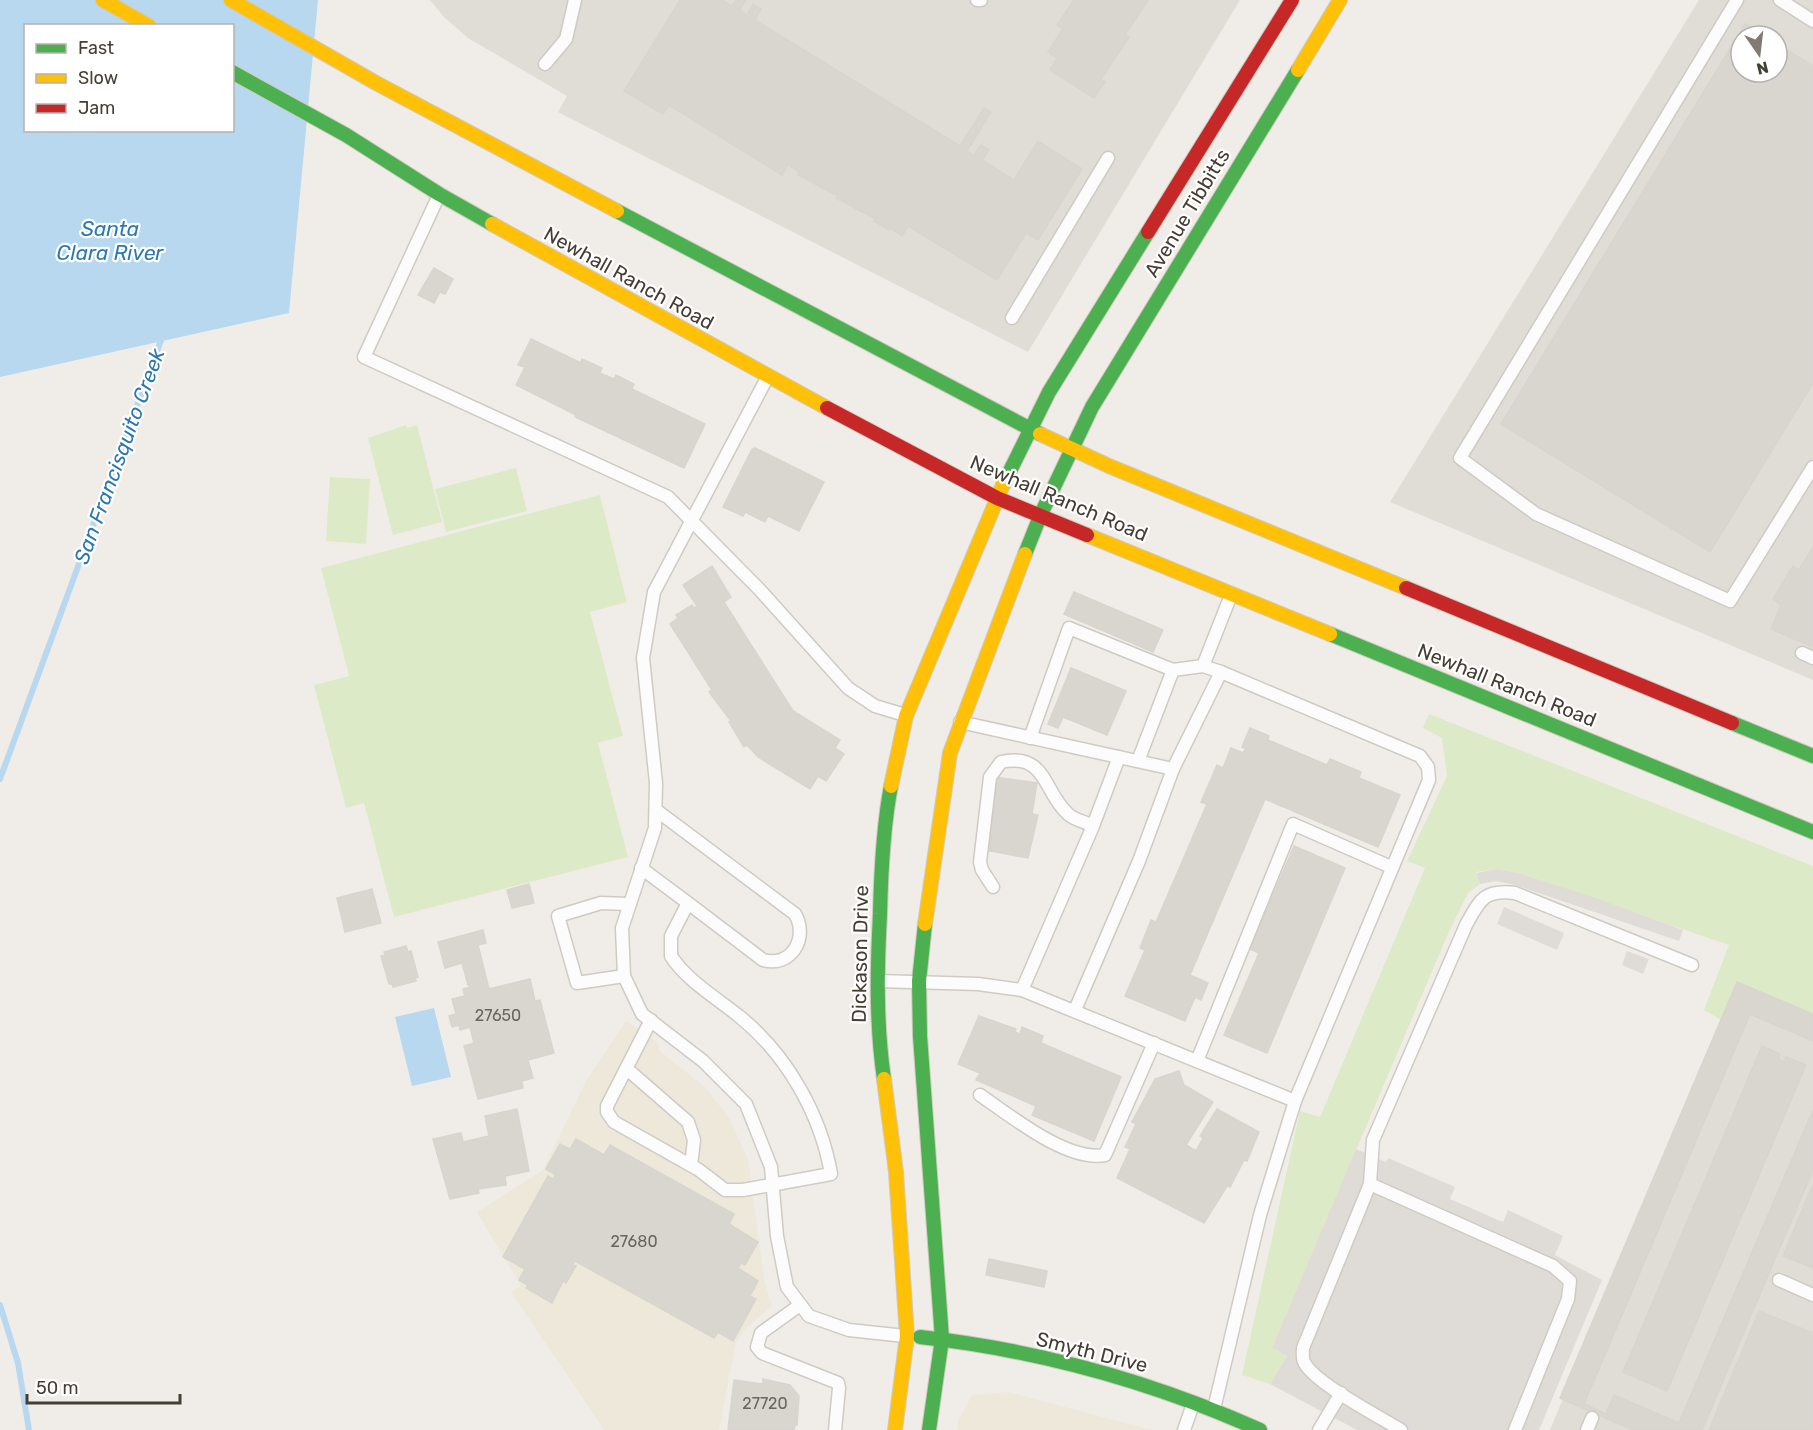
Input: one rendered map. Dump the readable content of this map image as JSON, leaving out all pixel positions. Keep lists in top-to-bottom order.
{
  "streets": {
    "main road": [
      "Avenue Tibbitts",
      "Newhall Ranch Road",
      "Dickason Drive",
      "Smyth Drive"
    ]
  },
  "crossings": [
    ["Avenue Tibbitts", "Newhall Ranch Road"],
    ["Avenue Tibbitts", "Dickason Drive"],
    ["Newhall Ranch Road", "Dickason Drive"],
    ["Dickason Drive", "Smyth Drive"]
  ],
  "water": ["Santa Clara River", "San Francisquito Creek"],
  "house_numbers": ["27650", "27680", "27720"],
  "legend": ["Fast", "Slow", "Jam"],
  "scale_bar": "50 m",
  "north": "bottom"
}
